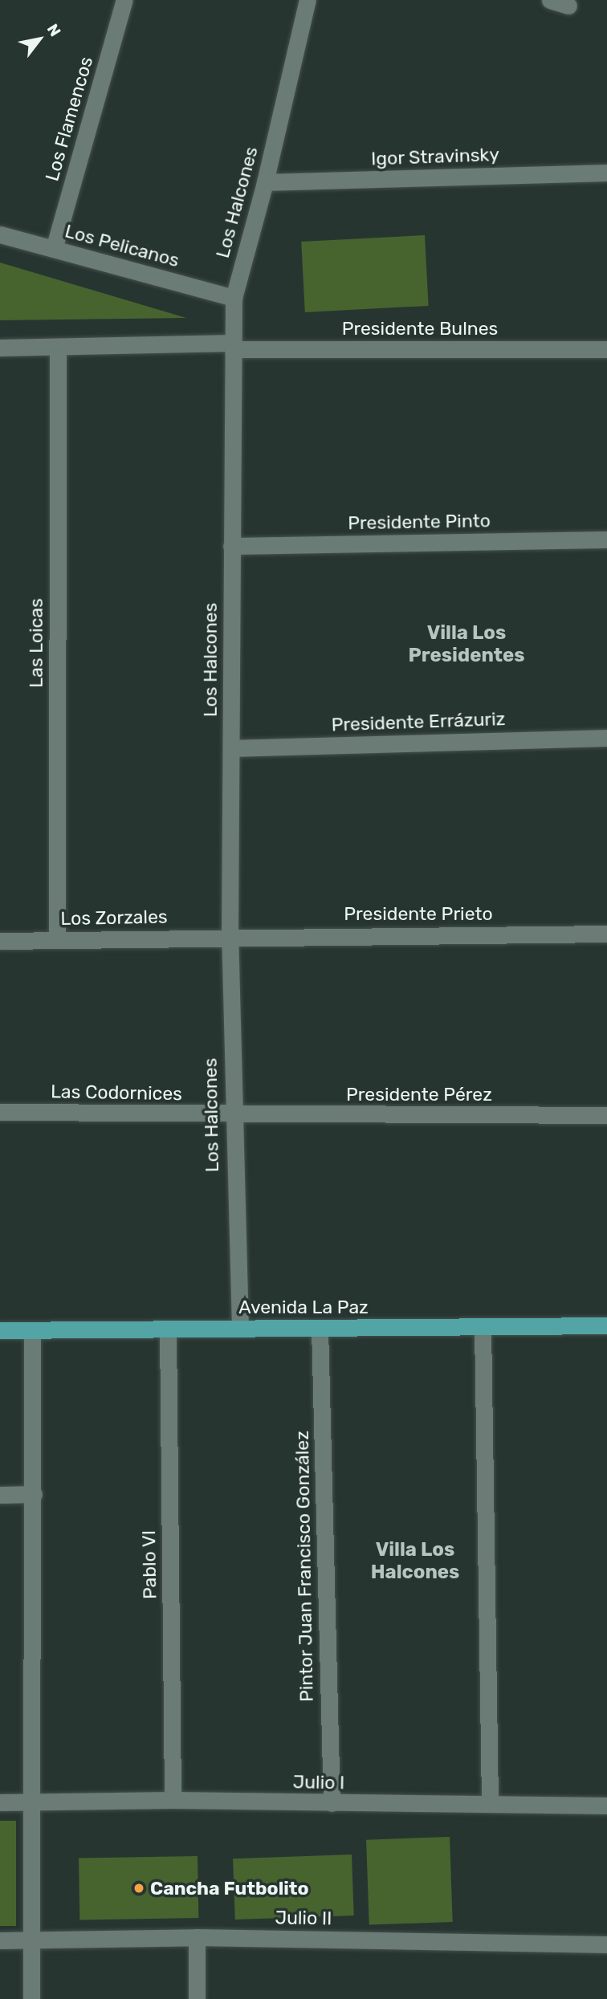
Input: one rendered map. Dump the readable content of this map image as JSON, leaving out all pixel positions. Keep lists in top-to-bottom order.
{
  "streets": {
    "main road": ["Avenida La Paz"],
    "street": [
      "Los Flamencos",
      "Igor Stravinsky",
      "Los Halcones",
      "Los Pelicanos",
      "Presidente Bulnes",
      "Presidente Pinto",
      "Las Loicas",
      "Presidente Errázuriz",
      "Presidente Prieto",
      "Los Zorzales",
      "Las Codornices",
      "Presidente Pérez",
      "Pablo VI",
      "Pintor Juan Francisco González",
      "Julio I",
      "Julio II"
    ]
  },
  "crossings": [
    ["Los Flamencos", "Los Pelicanos"],
    ["Igor Stravinsky", "Los Halcones"],
    ["Los Halcones", "Los Pelicanos"],
    ["Los Halcones", "Presidente Bulnes"],
    ["Los Halcones", "Presidente Pinto"],
    ["Los Halcones", "Presidente Errázuriz"],
    ["Los Halcones", "Presidente Prieto"],
    ["Los Halcones", "Los Zorzales"],
    ["Los Halcones", "Las Codornices"],
    ["Los Halcones", "Presidente Pérez"],
    ["Los Halcones", "Avenida La Paz"],
    ["Las Loicas", "Los Zorzales"],
    ["Presidente Prieto", "Los Zorzales"],
    ["Las Codornices", "Presidente Pérez"],
    ["Avenida La Paz", "Pablo VI"],
    ["Avenida La Paz", "Pintor Juan Francisco González"],
    ["Pablo VI", "Julio I"],
    ["Pintor Juan Francisco González", "Julio I"]
  ],
  "districts": ["Villa Los Presidentes", "Villa Los Halcones"],
  "places": ["Cancha Futbolito"],
  "north": "top right"
}
